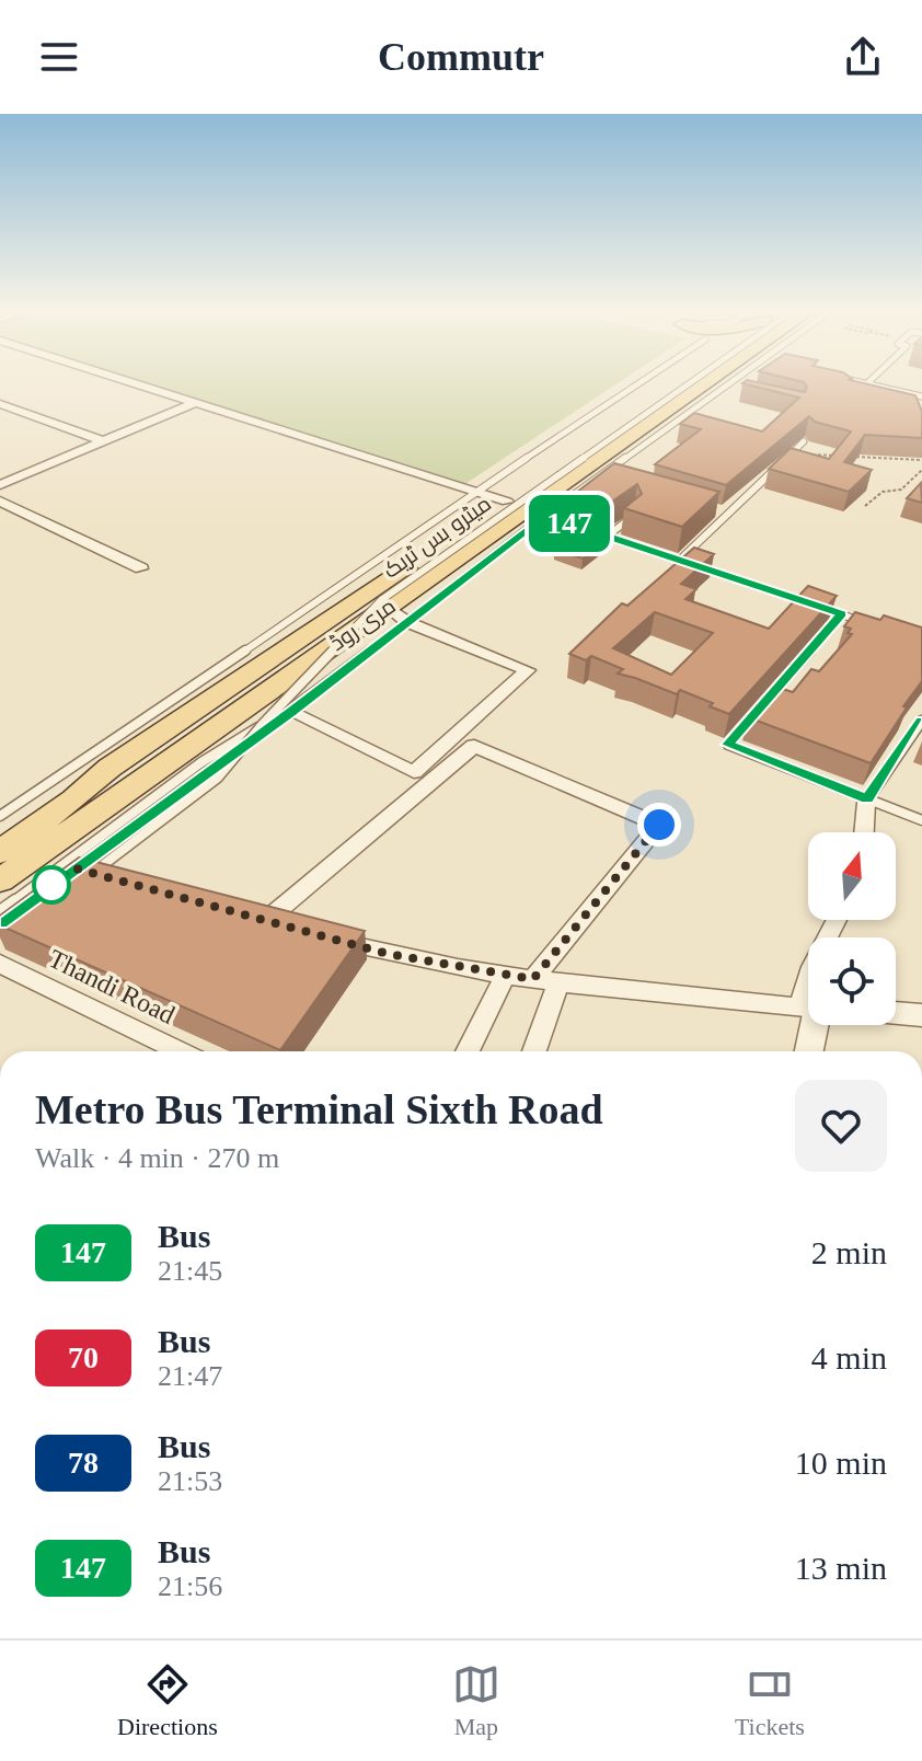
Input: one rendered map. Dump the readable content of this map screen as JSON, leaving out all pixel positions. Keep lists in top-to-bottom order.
{
  "streets": {
    "main road": ["مری روڈ"],
    "street": ["Thandi Road"],
    "lane": ["میٹرو بس ٹریک"]
  },
  "lines": ["bus line 147"],
  "north": "top",
  "page": {
    "header": "Commutr",
    "on_map": "147",
    "heading": ["Metro Bus Terminal Sixth Road", "Walk · 4 min · 270 m"],
    "list": [
      {
        "mark": "147",
        "name": "Bus",
        "note": "21:45",
        "value": "2 min"
      },
      {
        "mark": "70",
        "name": "Bus",
        "note": "21:47",
        "value": "4 min"
      },
      {
        "mark": "78",
        "name": "Bus",
        "note": "21:53",
        "value": "10 min"
      },
      {
        "mark": "147",
        "name": "Bus",
        "note": "21:56",
        "value": "13 min"
      }
    ],
    "tabs": ["Directions", "Map", "Tickets"]
  }
}
